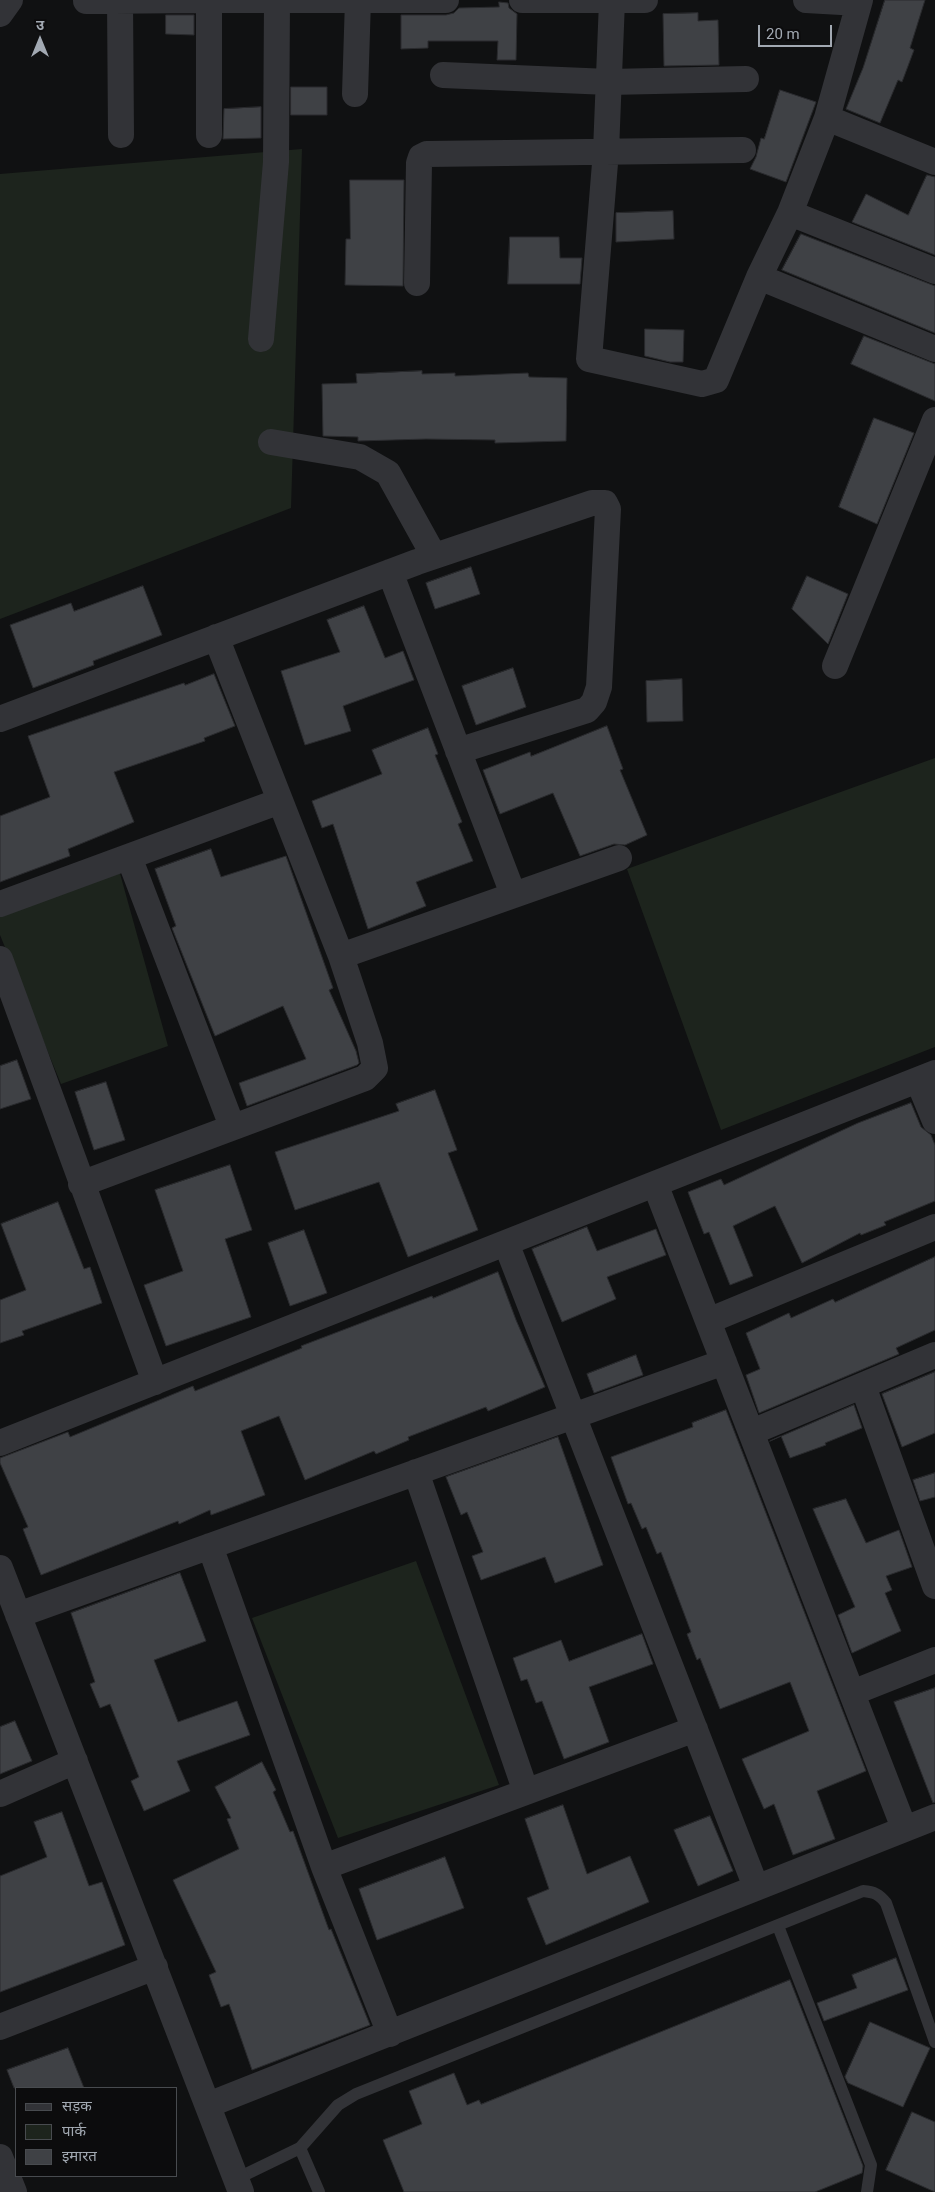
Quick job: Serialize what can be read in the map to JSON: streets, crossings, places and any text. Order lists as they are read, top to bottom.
{
  "legend": ["सड़क", "पार्क", "इमारत"],
  "scale_bar": "20 m",
  "north": "top"
}
